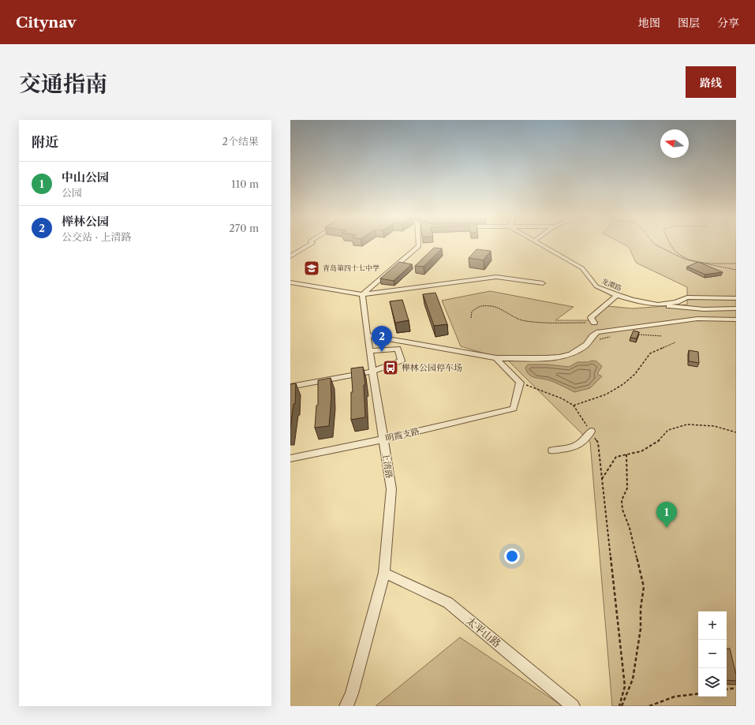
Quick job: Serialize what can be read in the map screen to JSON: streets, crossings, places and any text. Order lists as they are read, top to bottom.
{
  "streets": {
    "street": [
      "龙潭路",
      "明霞支路",
      "上清路",
      "太平山路"
    ]
  },
  "crossings": [
    ["明霞支路", "上清路"],
    ["上清路", "太平山路"]
  ],
  "places": {
    "school or university": ["青岛第四十七中学"],
    "bus stop": ["榉林公园停车场"]
  },
  "north": "left",
  "page": {
    "header": "Citynav",
    "nav": ["地图", "图层", "分享"],
    "title": "交通指南",
    "buttons": "路线",
    "heading": ["附近", "2个结果"],
    "list": [
      {
        "mark": "1",
        "name": "中山公园",
        "note": "公园",
        "value": "110 m"
      },
      {
        "mark": "2",
        "name": "榉林公园",
        "note": "公交站 · 上清路",
        "value": "270 m"
      }
    ],
    "pins": ["2", "1"],
    "map_buttons": ["+", "−"]
  }
}
